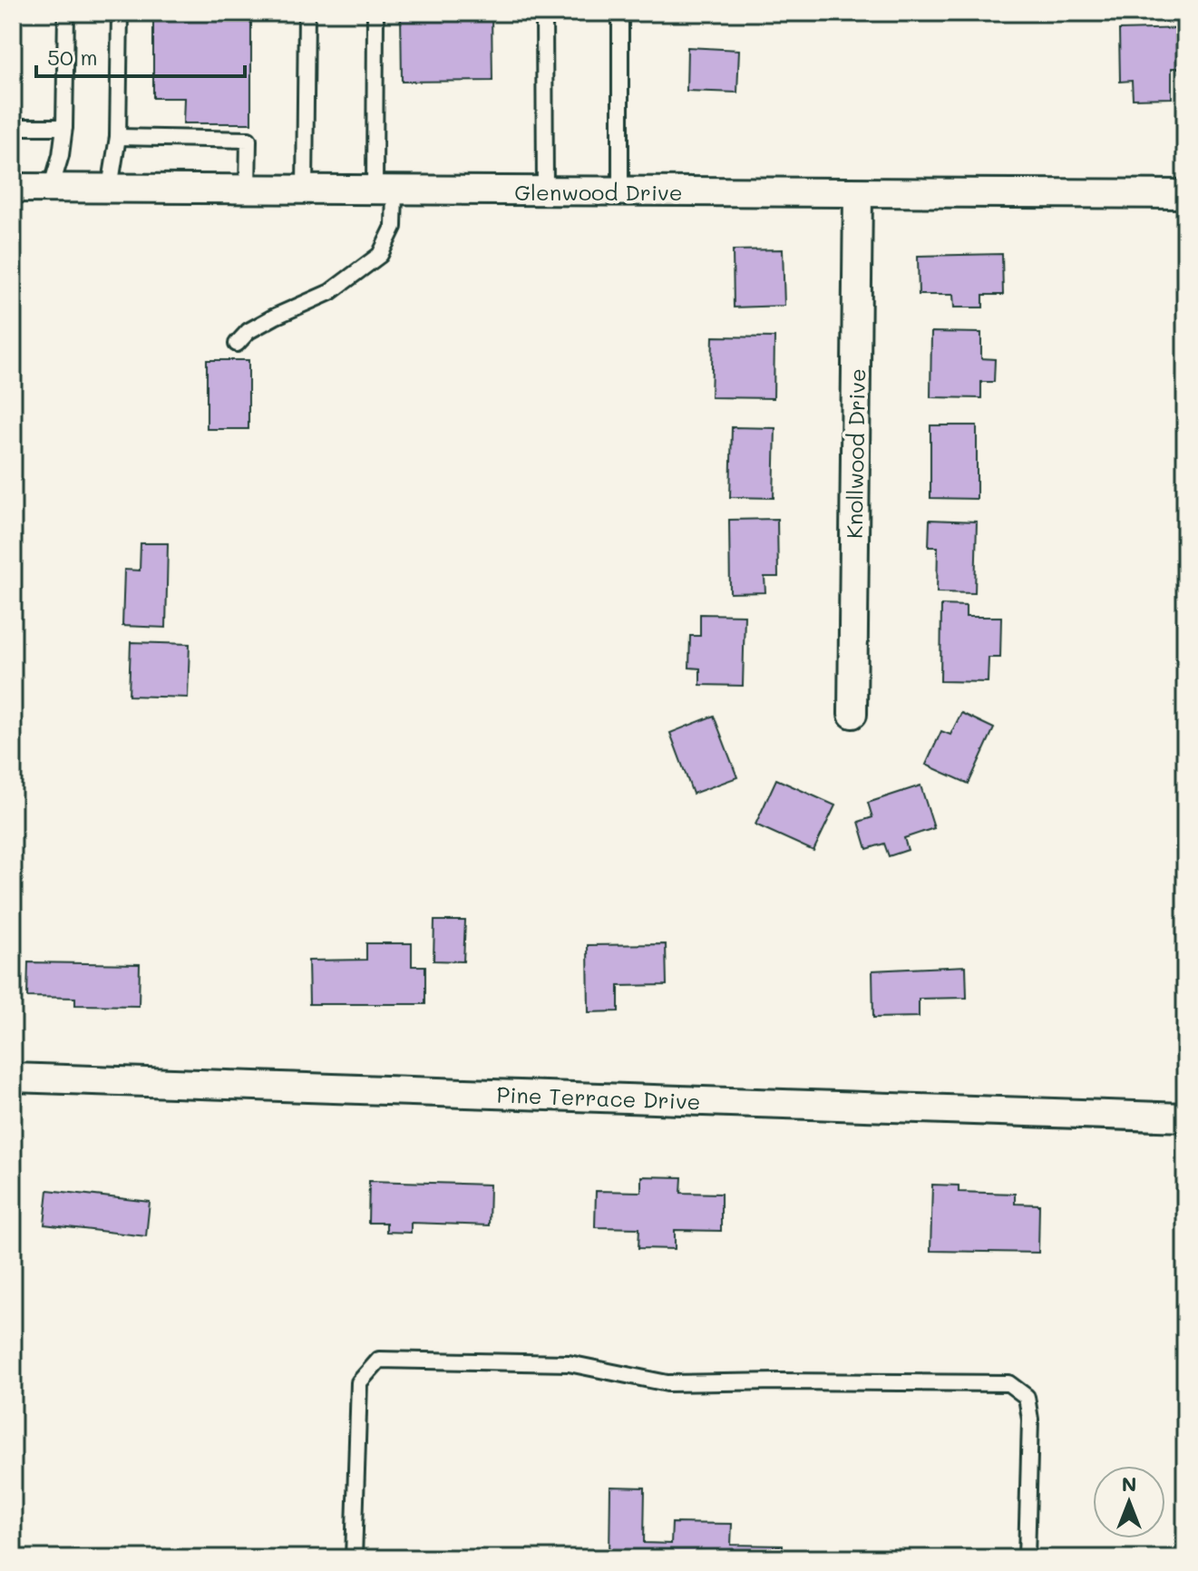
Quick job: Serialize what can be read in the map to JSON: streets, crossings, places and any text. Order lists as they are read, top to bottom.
{
  "streets": {
    "street": ["Glenwood Drive", "Knollwood Drive", "Pine Terrace Drive"]
  },
  "crossings": [
    ["Glenwood Drive", "Knollwood Drive"]
  ],
  "scale_bar": "50 m",
  "north": "top"
}
